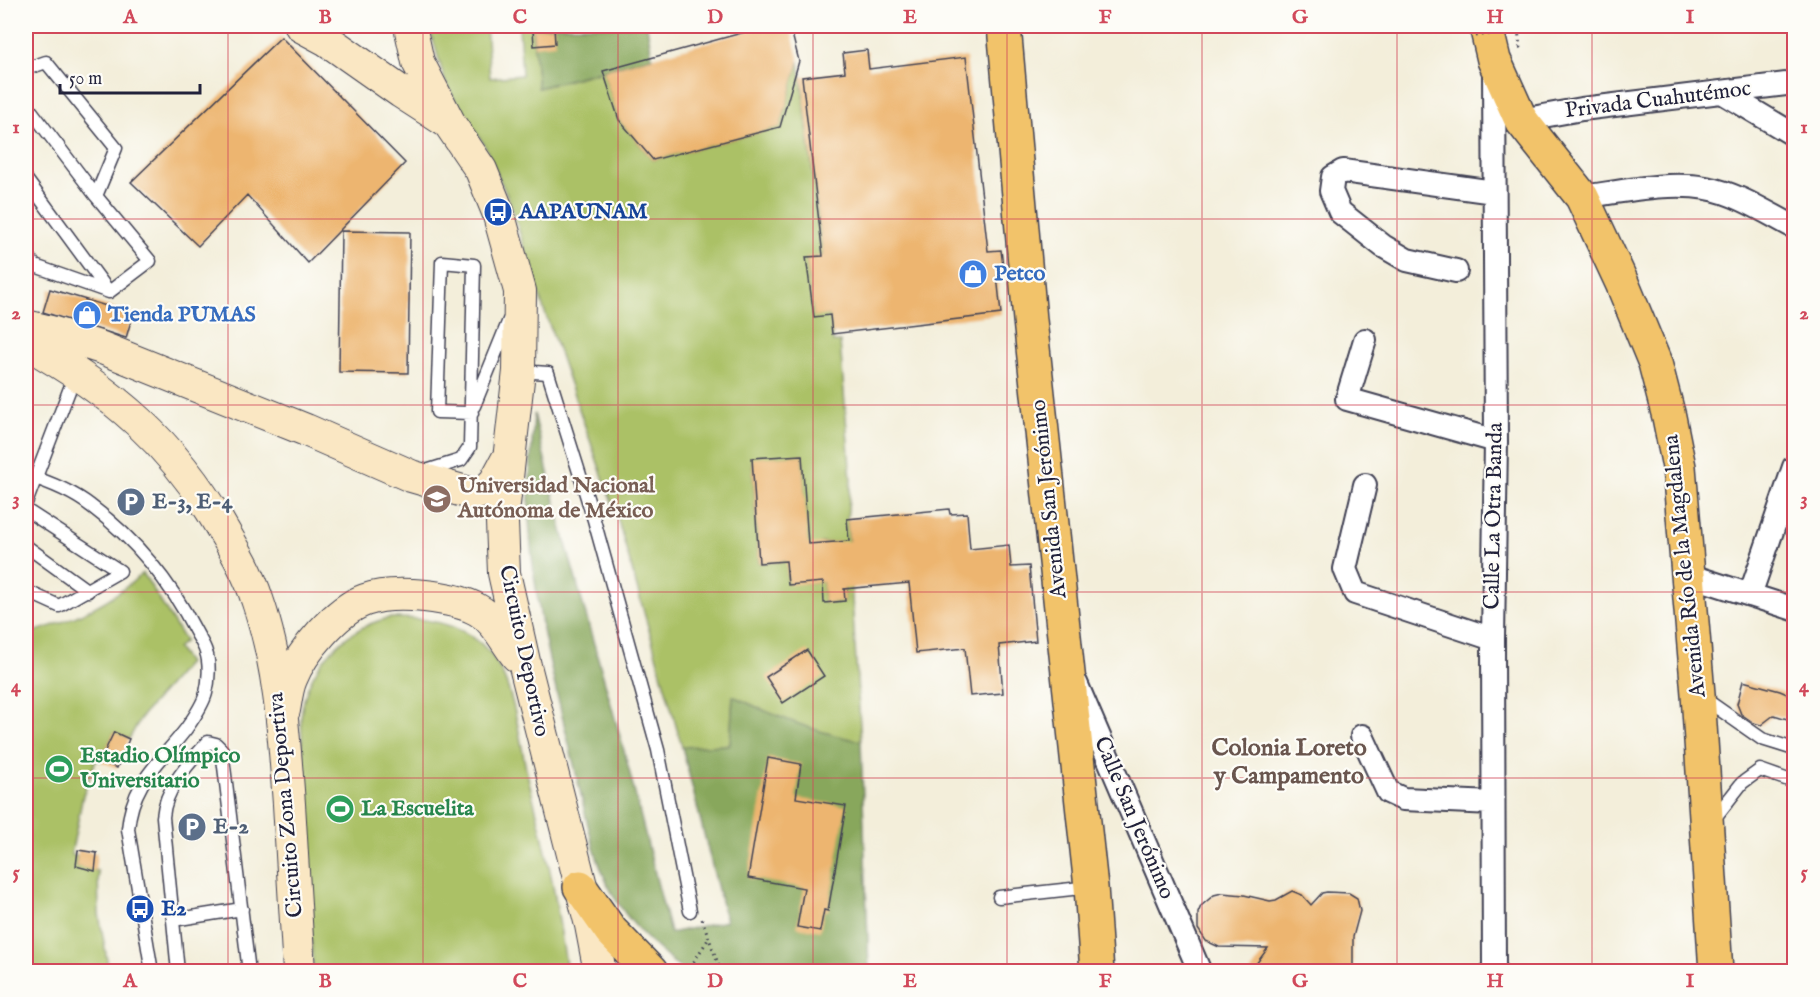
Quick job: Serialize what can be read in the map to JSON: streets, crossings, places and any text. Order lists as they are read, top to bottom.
{
  "streets": {
    "main road": ["Avenida San Jerónimo", "Avenida Río de la Magdalena"],
    "street": [
      "Privada Cuahutémoc",
      "Calle La Otra Banda",
      "Circuito Deportivo",
      "Circuito Zona Deportiva",
      "Calle San Jerónimo"
    ]
  },
  "crossings": [
    ["Privada Cuahutémoc", "Avenida Río de la Magdalena"],
    ["Avenida San Jerónimo", "Calle San Jerónimo"],
    ["Calle La Otra Banda", "Avenida Río de la Magdalena"]
  ],
  "districts": ["Colonia Loreto y Campamento"],
  "places": {
    "bus stop": ["AAPAUNAM", "E2"],
    "shop": ["Petco", "Tienda PUMAS"],
    "school or university": ["Universidad Nacional Autónoma de México"],
    "parking": ["E-3, E-4", "E-2"],
    "sports": ["Estadio Olímpico Universitario", "La Escuelita"]
  },
  "scale_bar": "50 m",
  "grid": {
    "columns": [
      "A",
      "B",
      "C",
      "D",
      "E",
      "F",
      "G",
      "H",
      "I"
    ],
    "rows": [
      "1",
      "2",
      "3",
      "4",
      "5"
    ]
  }
}
